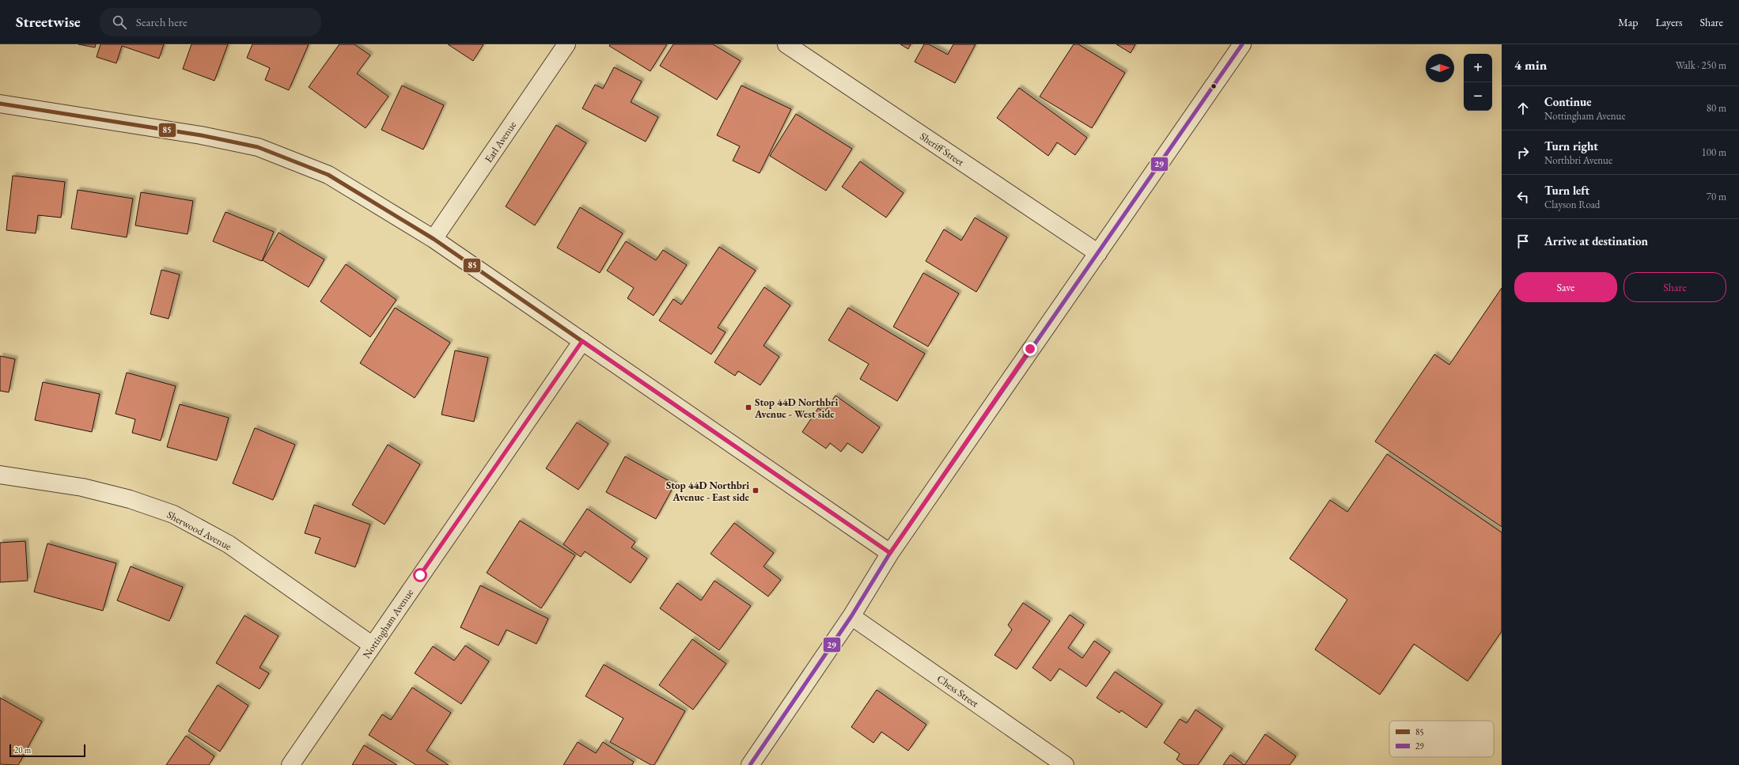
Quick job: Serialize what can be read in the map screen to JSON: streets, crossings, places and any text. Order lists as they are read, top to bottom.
{
  "streets": {
    "street": [
      "Earl Avenue",
      "Sheriff Street",
      "Sherwood Avenue",
      "Nottingham Avenue",
      "Chess Street"
    ]
  },
  "crossings": [
    ["Sherwood Avenue", "Nottingham Avenue"]
  ],
  "places": {
    "transit": ["Stop 44D Northbri Avenue - West side", "Stop 44D Northbri Avenue - East side"]
  },
  "lines": ["transit line 29", "transit line 85"],
  "legend": ["85", "29"],
  "scale_bar": "20 m",
  "north": "right",
  "page": {
    "header": "Streetwise",
    "search": "Search here",
    "nav": ["Map", "Layers", "Share"],
    "heading": ["4 min", "Walk · 250 m"],
    "map_buttons": ["+", "−"],
    "list": [
      ["Continue", "Nottingham Avenue", "80 m"],
      ["Turn right", "Northbri Avenue", "100 m"],
      ["Turn left", "Clayson Road", "70 m"],
      "Arrive at destination"
    ],
    "buttons": ["Save", "Share"],
    "scale": "20 m"
  }
}
